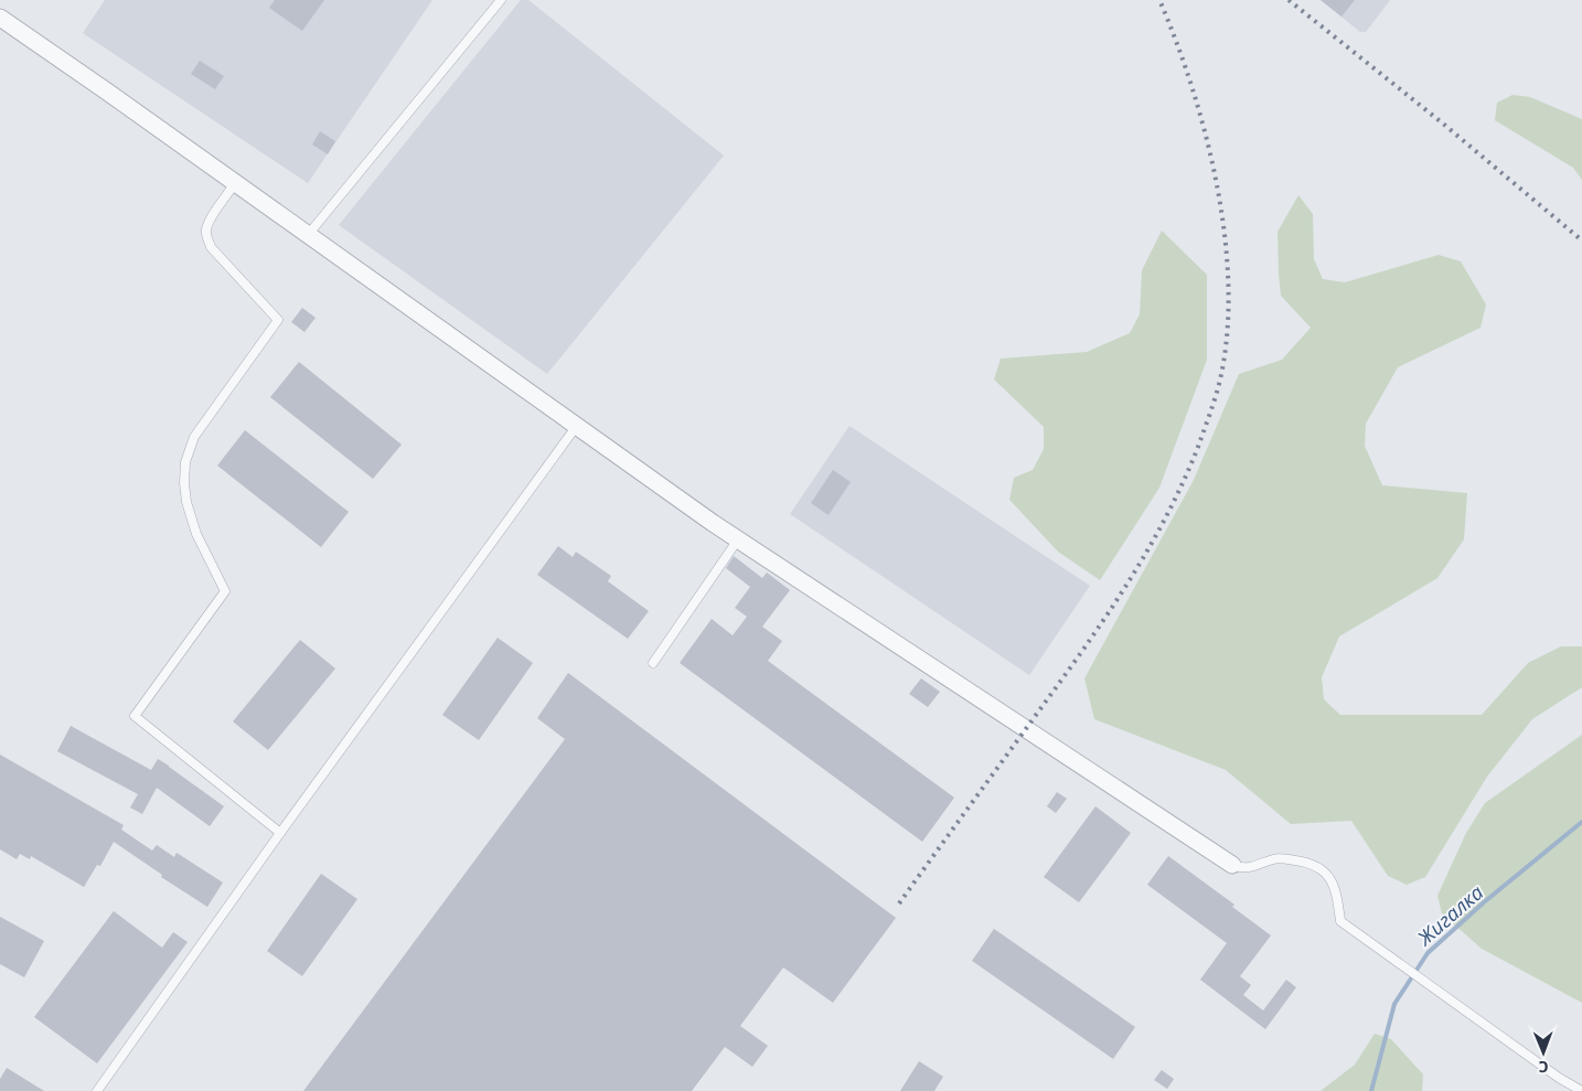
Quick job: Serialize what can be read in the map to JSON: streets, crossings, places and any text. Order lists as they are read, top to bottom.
{
  "water": ["Жигалка"],
  "north": "bottom"
}
